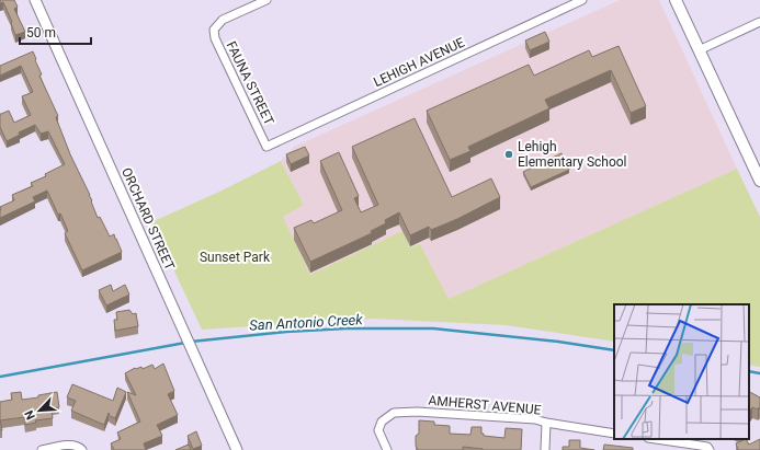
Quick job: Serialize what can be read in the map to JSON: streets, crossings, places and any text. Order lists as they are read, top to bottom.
{
  "streets": {
    "street": [
      "LEHIGH AVENUE",
      "FAUNA STREET",
      "ORCHARD STREET",
      "AMHERST AVENUE"
    ]
  },
  "crossings": [
    ["LEHIGH AVENUE", "FAUNA STREET"]
  ],
  "water": ["San Antonio Creek"],
  "parks": ["Sunset Park"],
  "places": ["Lehigh Elementary School"],
  "scale_bar": "50 m",
  "north": "bottom left"
}
